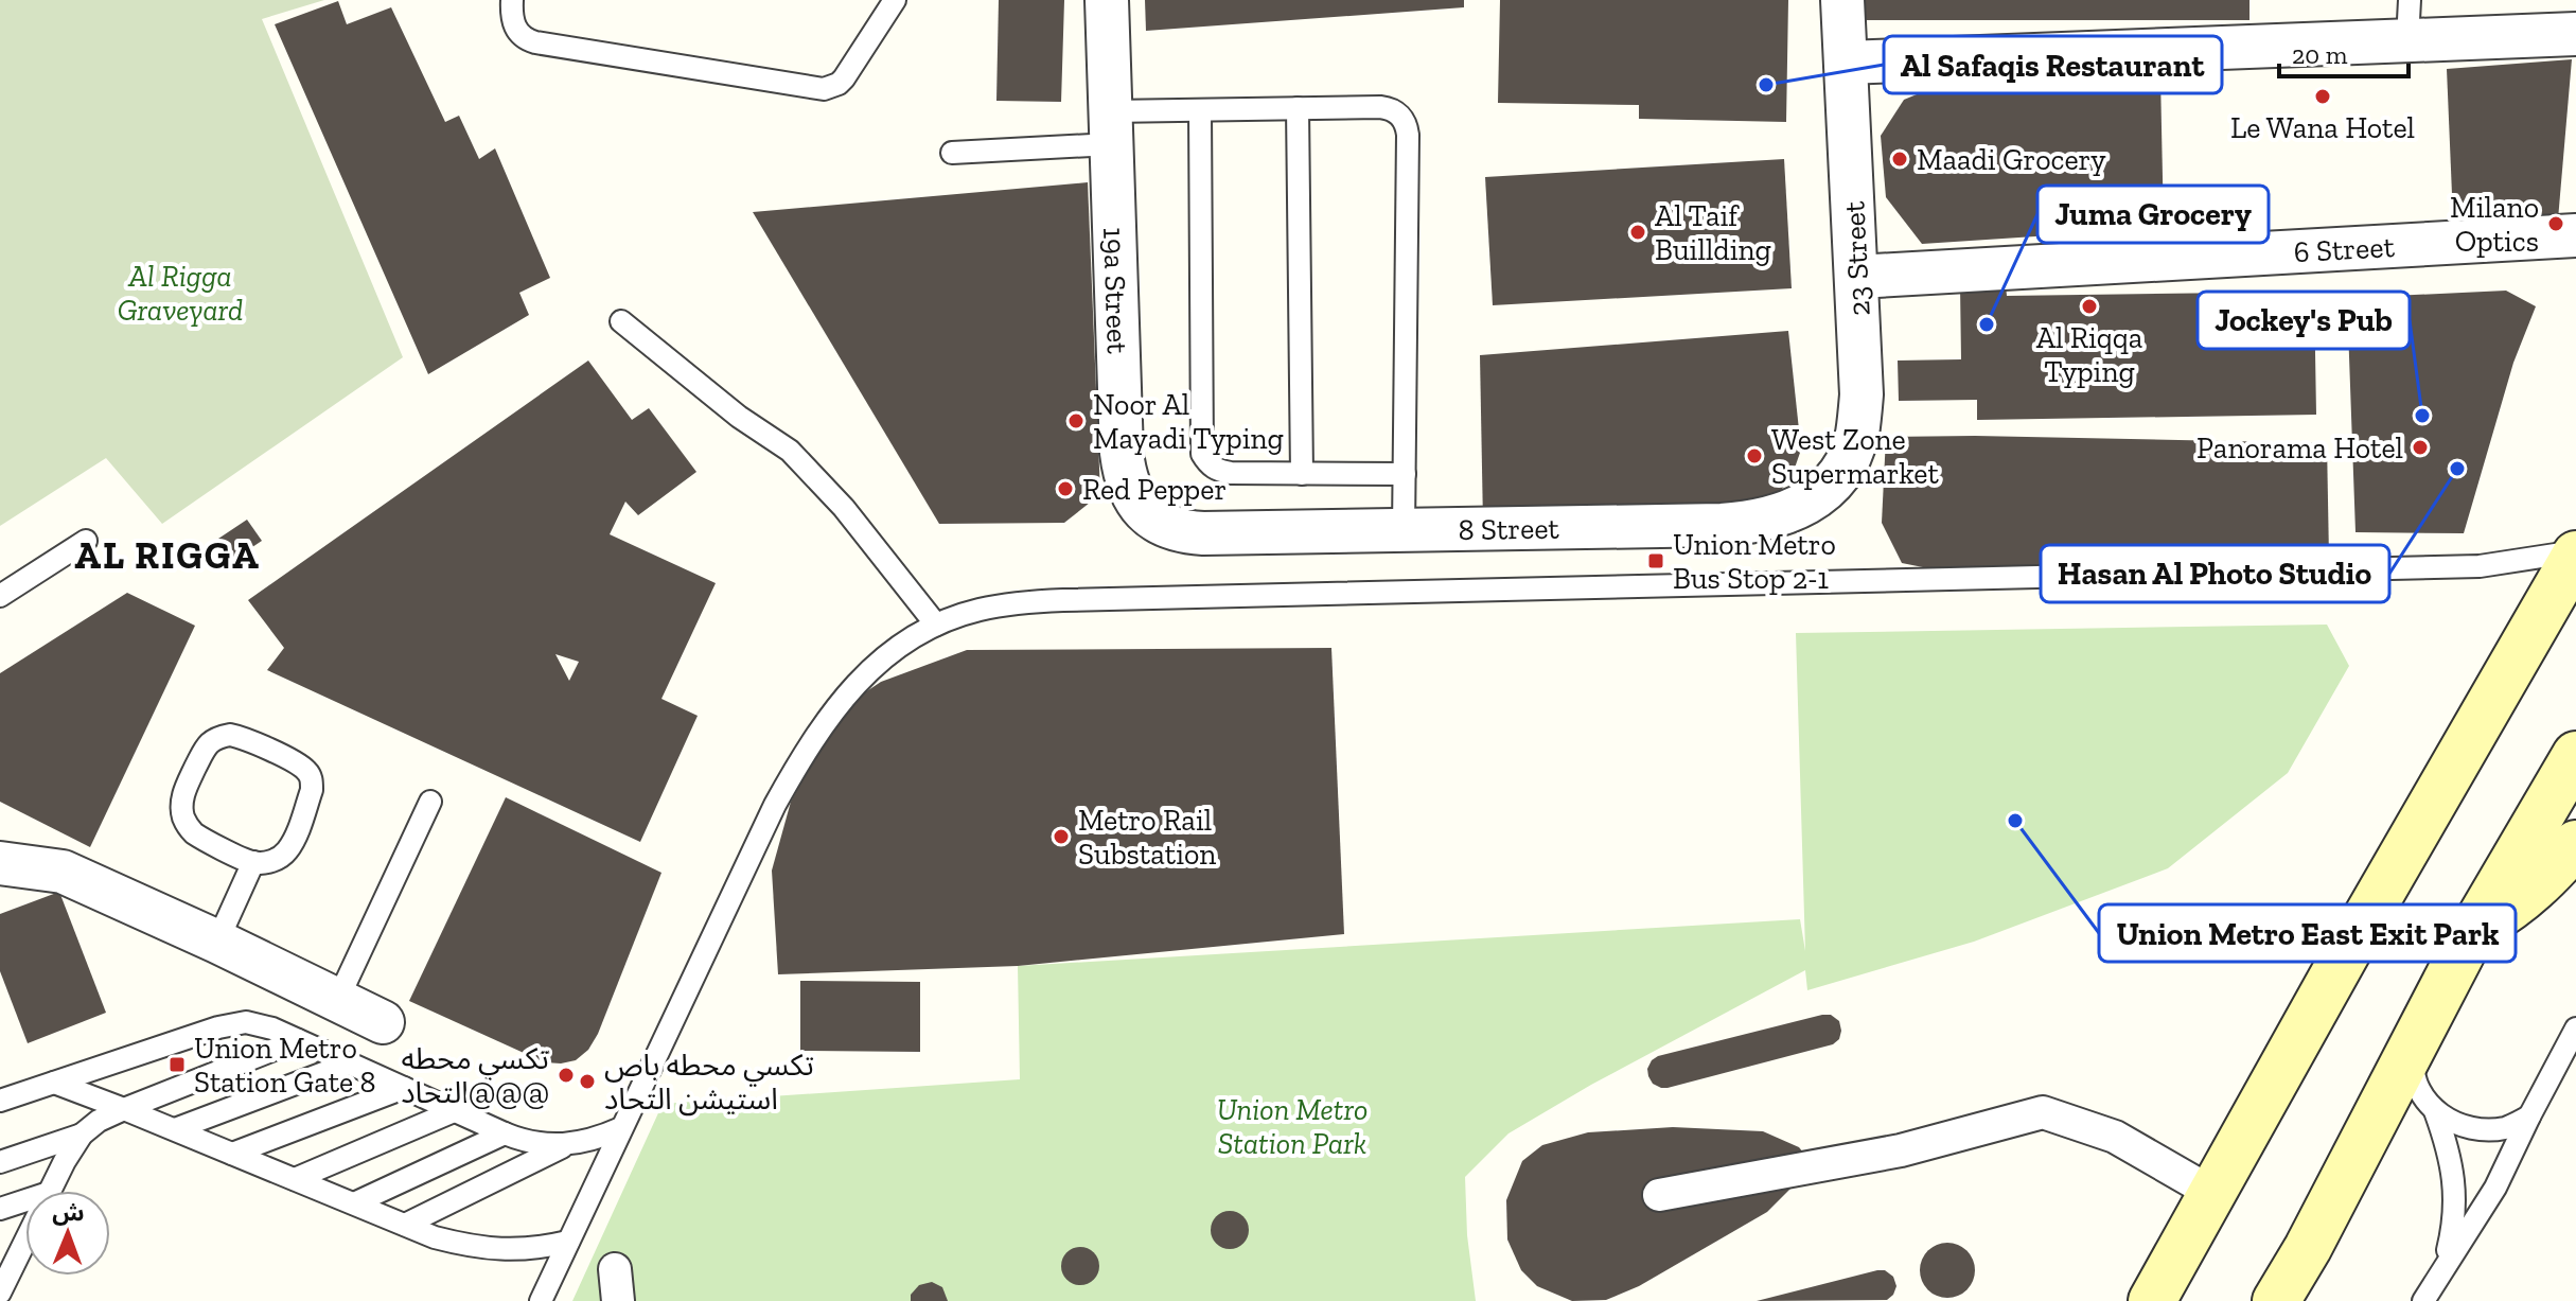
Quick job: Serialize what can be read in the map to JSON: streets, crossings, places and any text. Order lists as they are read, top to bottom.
{
  "streets": {
    "street": [
      "6 Street",
      "23 Street",
      "19a Street",
      "8 Street"
    ]
  },
  "crossings": [
    ["6 Street", "23 Street"],
    ["23 Street", "8 Street"],
    ["19a Street", "8 Street"]
  ],
  "districts": ["AL RIGGA"],
  "parks": ["Al Rigga Graveyard", "Union Metro Station Park"],
  "places": {
    "other": [
      "Al Safaqis Restaurant",
      "Le Wana Hotel",
      "Maadi Grocery",
      "Milano Optics",
      "Al Taif Buillding",
      "Al Riqqa Typing",
      "Juma Grocery",
      "Jockey's Pub",
      "Noor Al Mayadi Typing",
      "Panorama Hotel",
      "West Zone Supermarket",
      "Hasan Al Photo Studio",
      "Red Pepper",
      "Union Metro East Exit Park",
      "Metro Rail Substation",
      "تكسي محطه التحاد@@@",
      "تكسي محطه باص استيشن التحاد"
    ],
    "transit": ["Union Metro Bus Stop 2-1", "Union Metro Station Gate 8"]
  },
  "scale_bar": "20 m",
  "north": "top"
}
